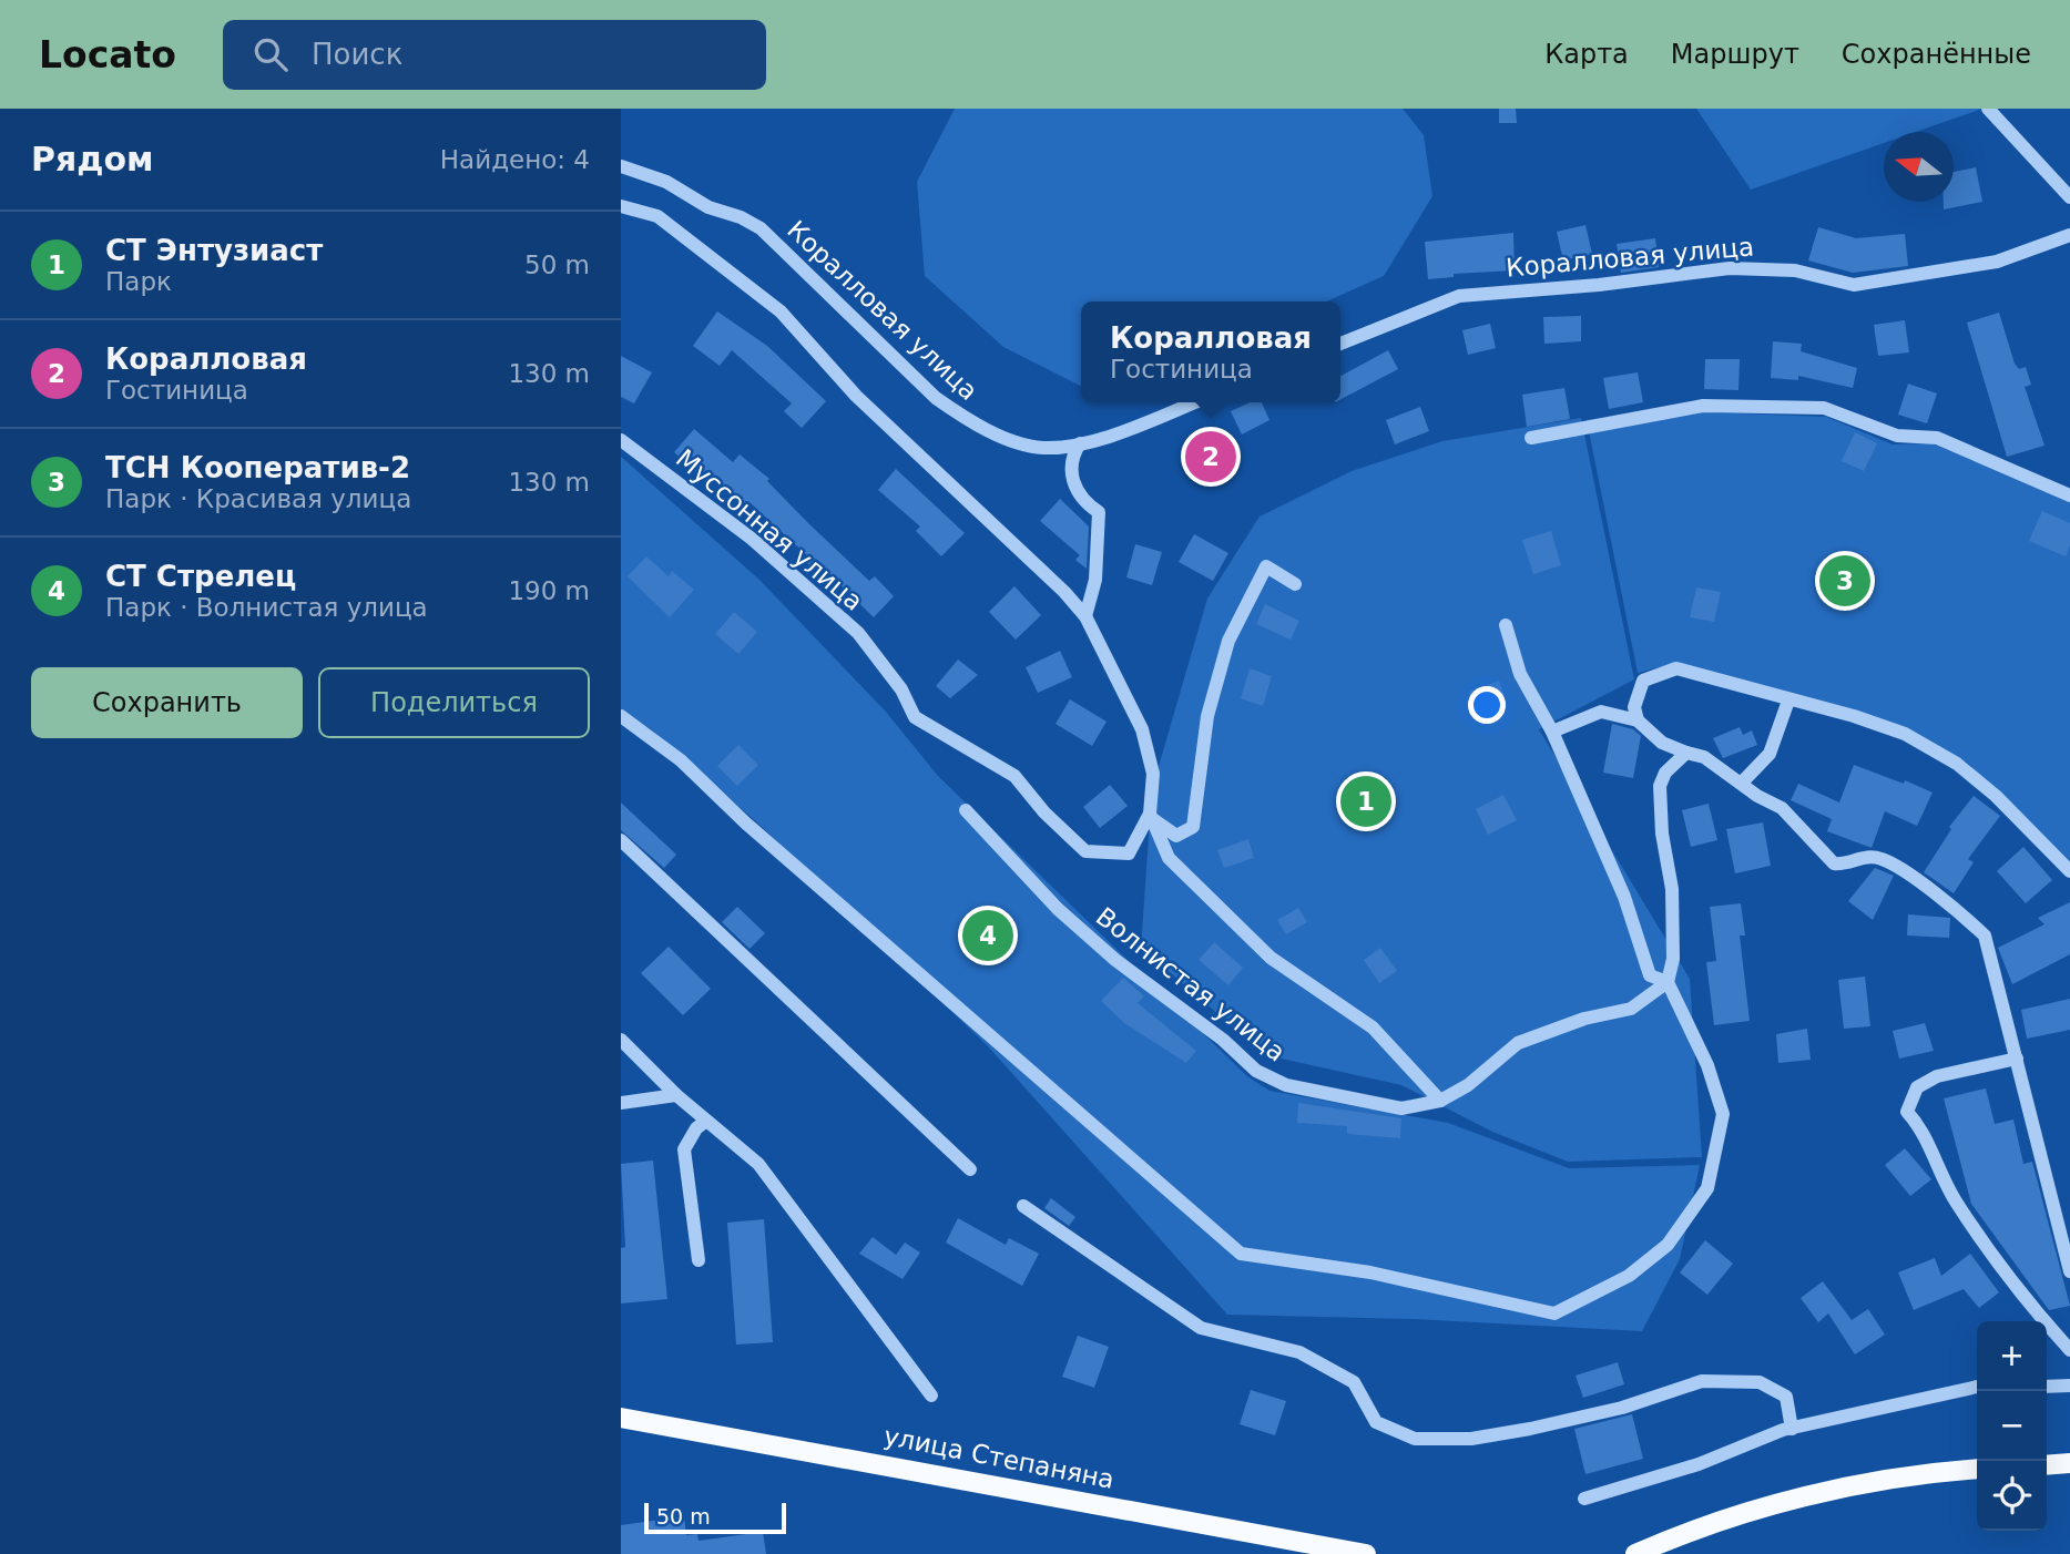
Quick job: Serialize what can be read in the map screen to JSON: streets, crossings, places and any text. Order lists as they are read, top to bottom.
{
  "streets": {
    "main road": ["улица Степаняна"],
    "street": ["Коралловая улица", "Муссонная улица", "Волнистая улица"]
  },
  "scale_bar": "50 m",
  "north": "left",
  "page": {
    "header": "Locato",
    "search": "Поиск",
    "nav": ["Карта", "Маршрут", "Сохранённые"],
    "heading": ["Рядом", "Найдено: 4"],
    "list": [
      {
        "mark": "1",
        "name": "СТ Энтузиаст",
        "note": "Парк",
        "value": "50 m"
      },
      {
        "mark": "2",
        "name": "Коралловая",
        "note": "Гостиница",
        "value": "130 m"
      },
      {
        "mark": "3",
        "name": "ТСН Кооператив-2",
        "note": "Парк · Красивая улица",
        "value": "130 m"
      },
      {
        "mark": "4",
        "name": "СТ Стрелец",
        "note": "Парк · Волнистая улица",
        "value": "190 m"
      }
    ],
    "popup": ["Коралловая", "Гостиница"],
    "pins": [
      "2",
      "3",
      "1",
      "4"
    ],
    "buttons": ["Сохранить", "Поделиться"],
    "map_buttons": ["+", "−"],
    "scale": "50 m"
  }
}
